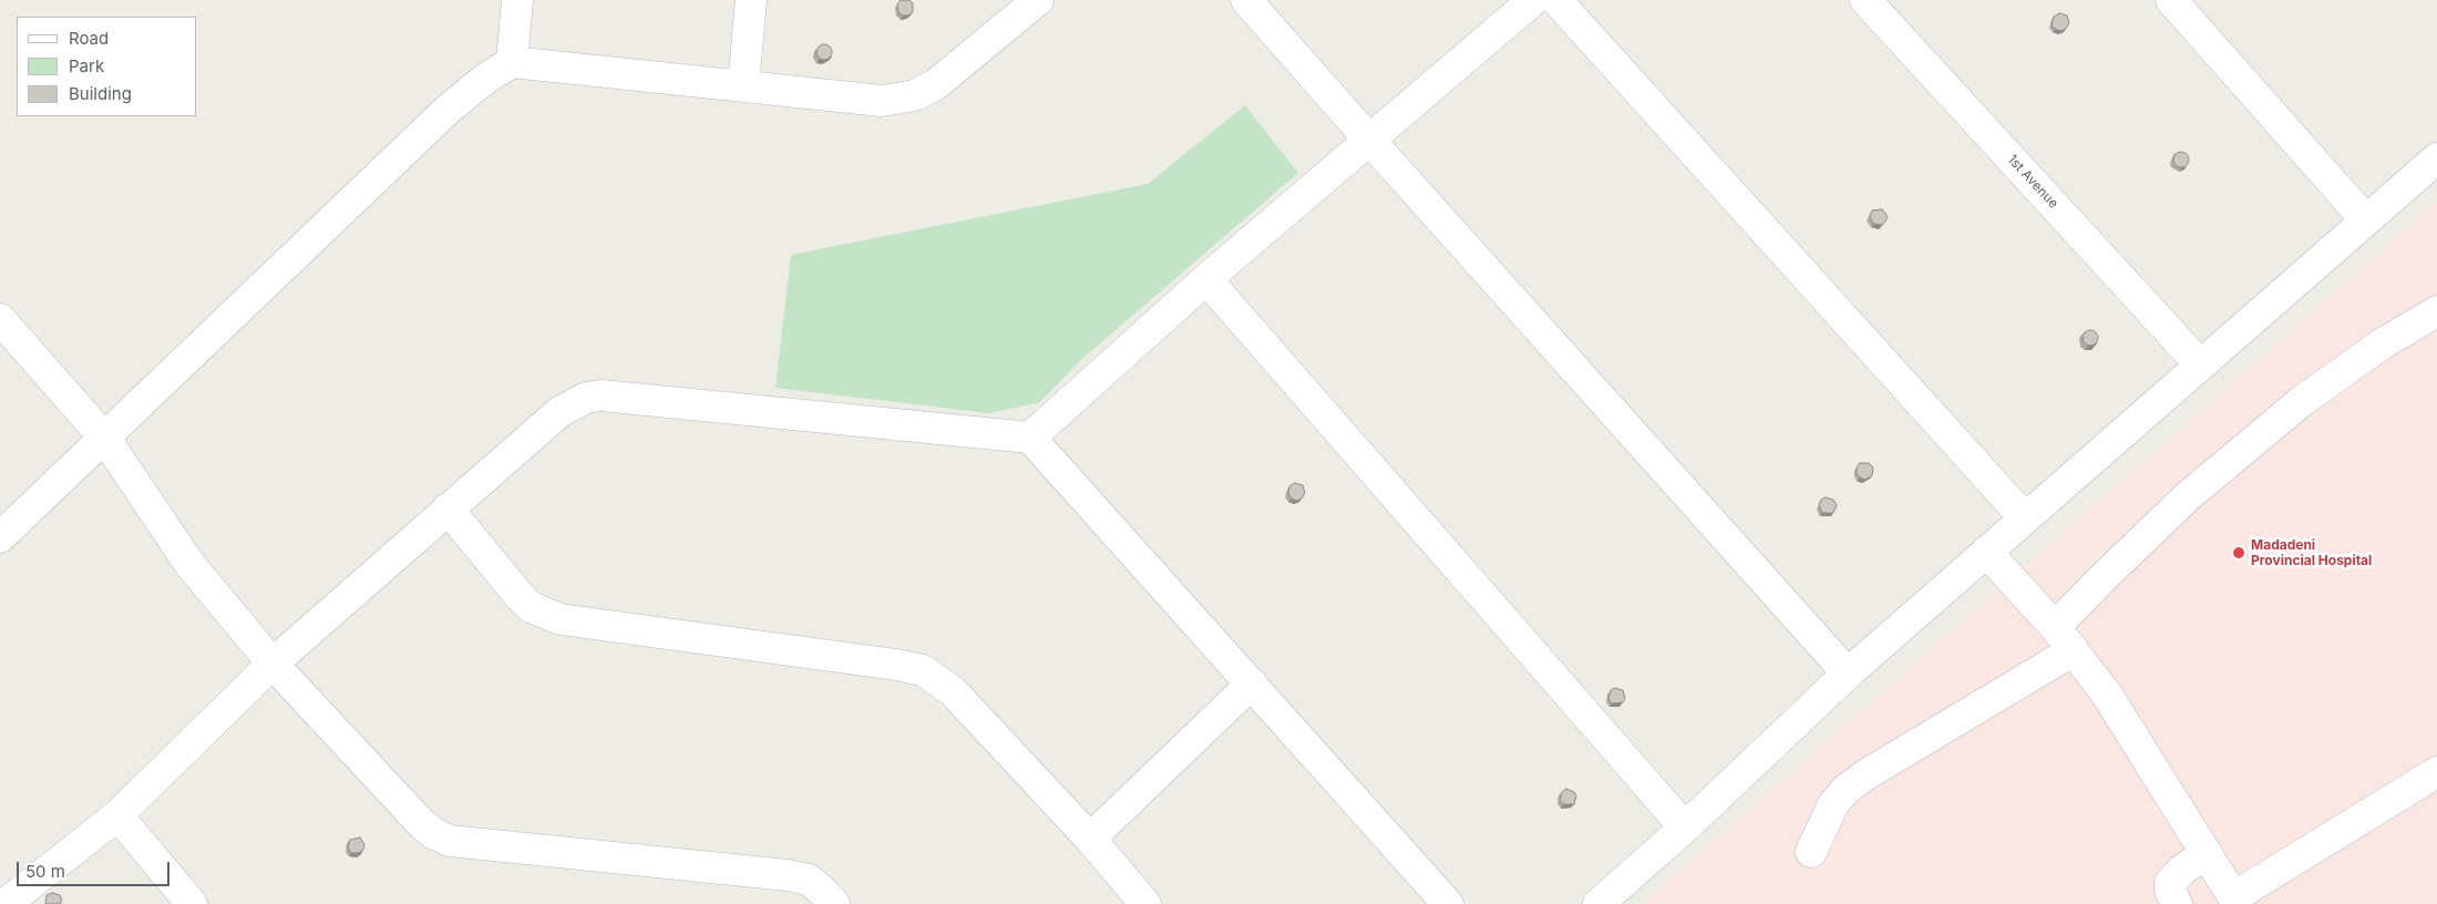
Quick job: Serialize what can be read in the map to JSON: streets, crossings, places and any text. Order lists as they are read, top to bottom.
{
  "streets": {
    "street": ["1st Avenue"]
  },
  "places": ["Madadeni Provincial Hospital"],
  "legend": ["Road", "Park", "Building"],
  "scale_bar": "50 m"
}
